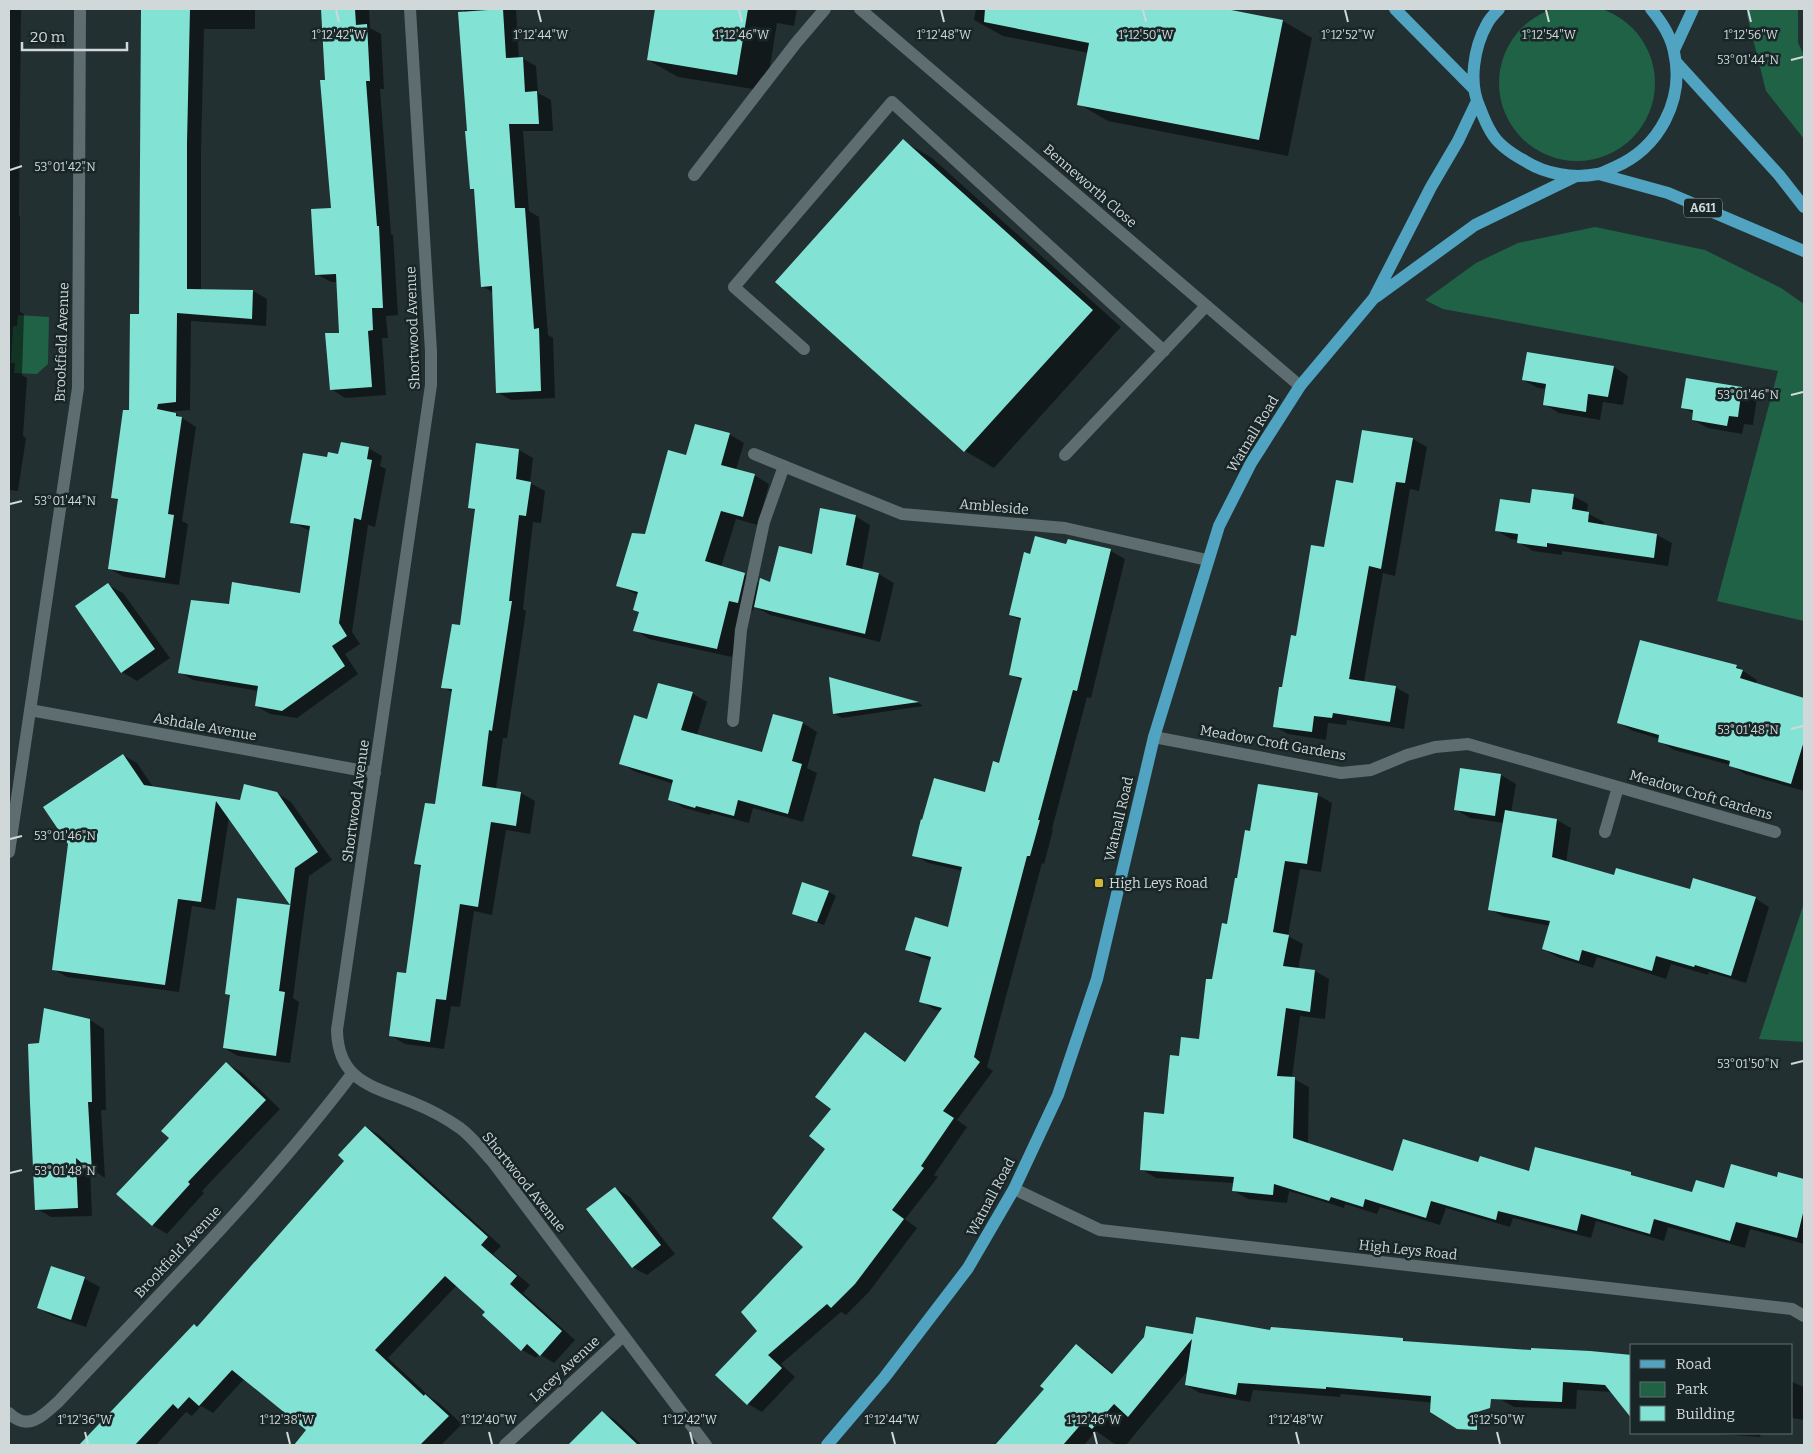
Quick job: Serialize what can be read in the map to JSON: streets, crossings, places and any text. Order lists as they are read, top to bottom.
{
  "streets": {
    "main road": ["A611", "Watnall Road"],
    "street": [
      "Benneworth Close",
      "Shortwood Avenue",
      "Brookfield Avenue",
      "Ambleside",
      "Ashdale Avenue",
      "Meadow Croft Gardens",
      "High Leys Road",
      "Lacey Avenue"
    ]
  },
  "crossings": [
    ["Benneworth Close", "Watnall Road"],
    ["Shortwood Avenue", "Brookfield Avenue"],
    ["Shortwood Avenue", "Ashdale Avenue"],
    ["Shortwood Avenue", "Lacey Avenue"],
    ["Brookfield Avenue", "Ashdale Avenue"],
    ["Watnall Road", "Ambleside"],
    ["Watnall Road", "Meadow Croft Gardens"],
    ["Watnall Road", "High Leys Road"]
  ],
  "places": {
    "transit": ["High Leys Road"]
  },
  "legend": ["Road", "Park", "Building"],
  "scale_bar": "20 m",
  "coordinates": [
    "1°12'42\"W",
    "1°12'44\"W",
    "1°12'46\"W",
    "1°12'48\"W",
    "1°12'50\"W",
    "1°12'52\"W",
    "1°12'54\"W",
    "1°12'56\"W",
    "53°01'44\"N",
    "53°01'42\"N",
    "53°01'46\"N",
    "53°01'48\"N",
    "53°01'50\"N",
    "1°12'36\"W",
    "1°12'38\"W",
    "1°12'40\"W"
  ]
}
